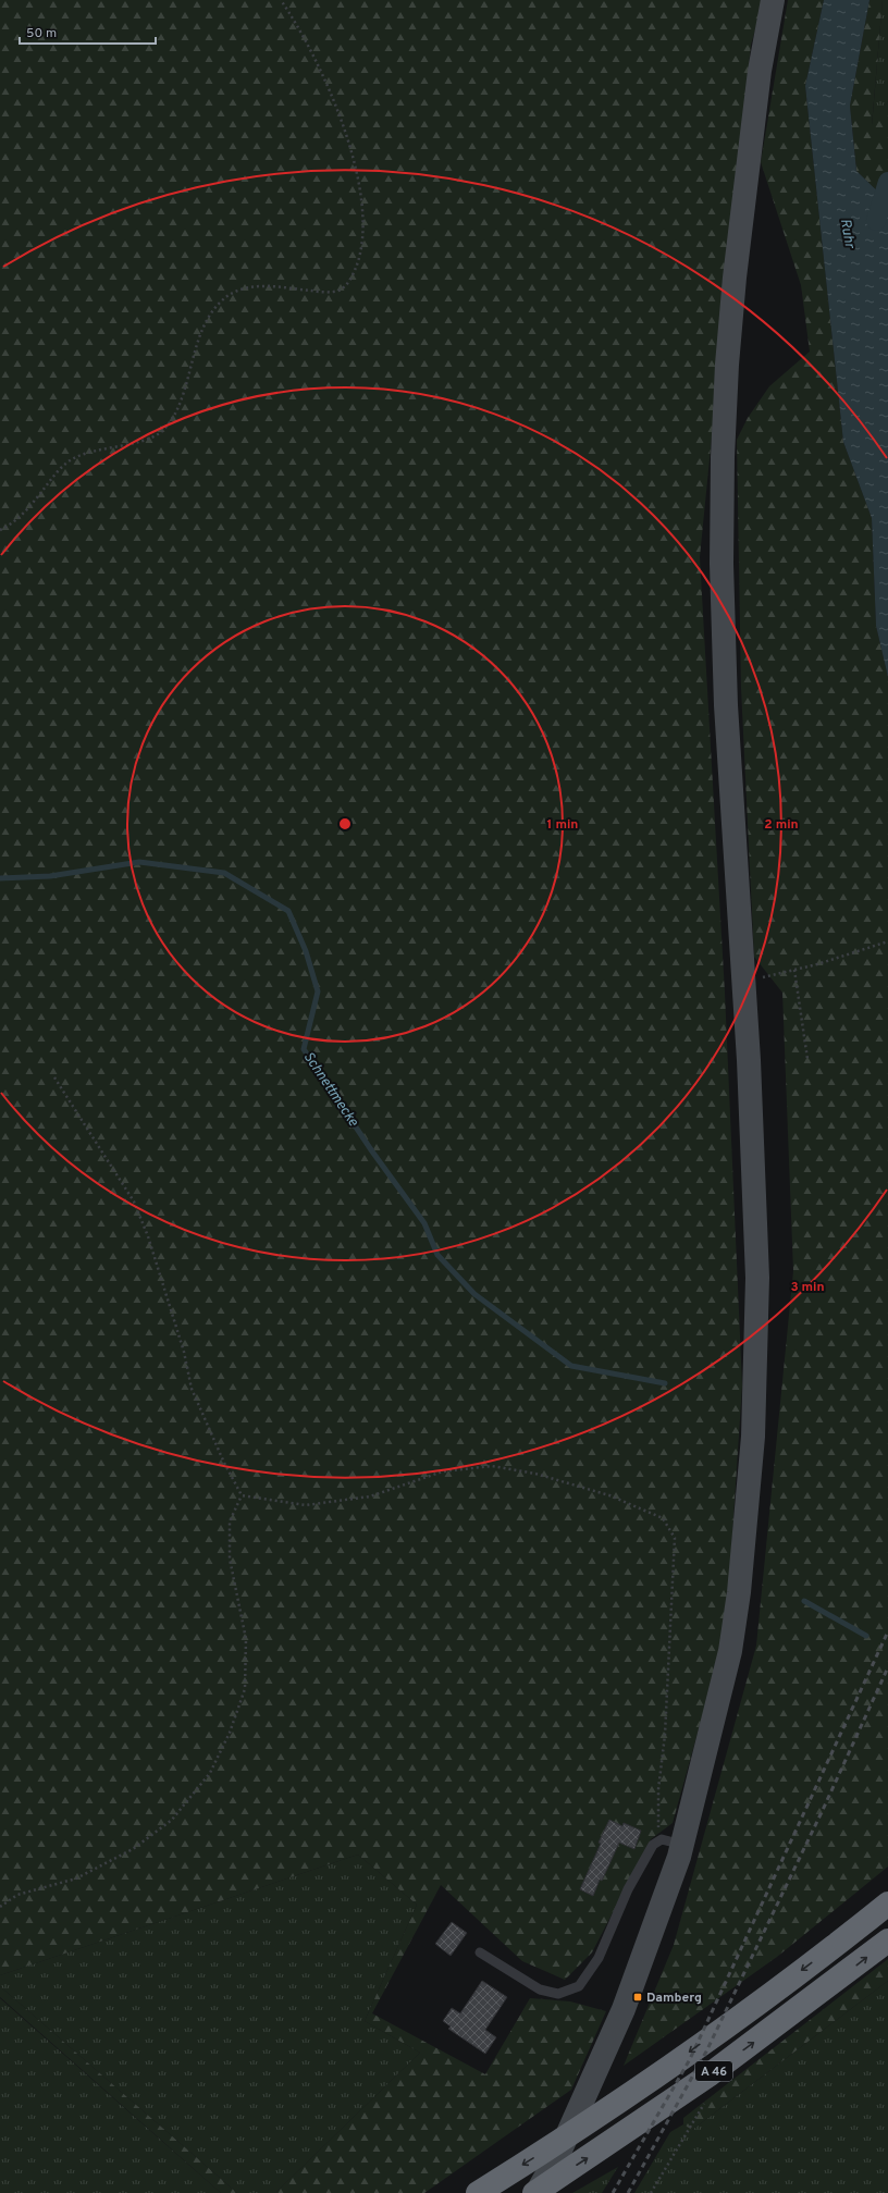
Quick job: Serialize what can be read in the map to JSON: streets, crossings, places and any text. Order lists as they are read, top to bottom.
{
  "streets": {
    "highway": ["A 46"]
  },
  "water": ["Ruhr", "Schnettmecke"],
  "places": {
    "transit": ["Damberg"]
  },
  "scale_bar": "50 m",
  "rings": ["1 min", "2 min", "3 min"]
}
